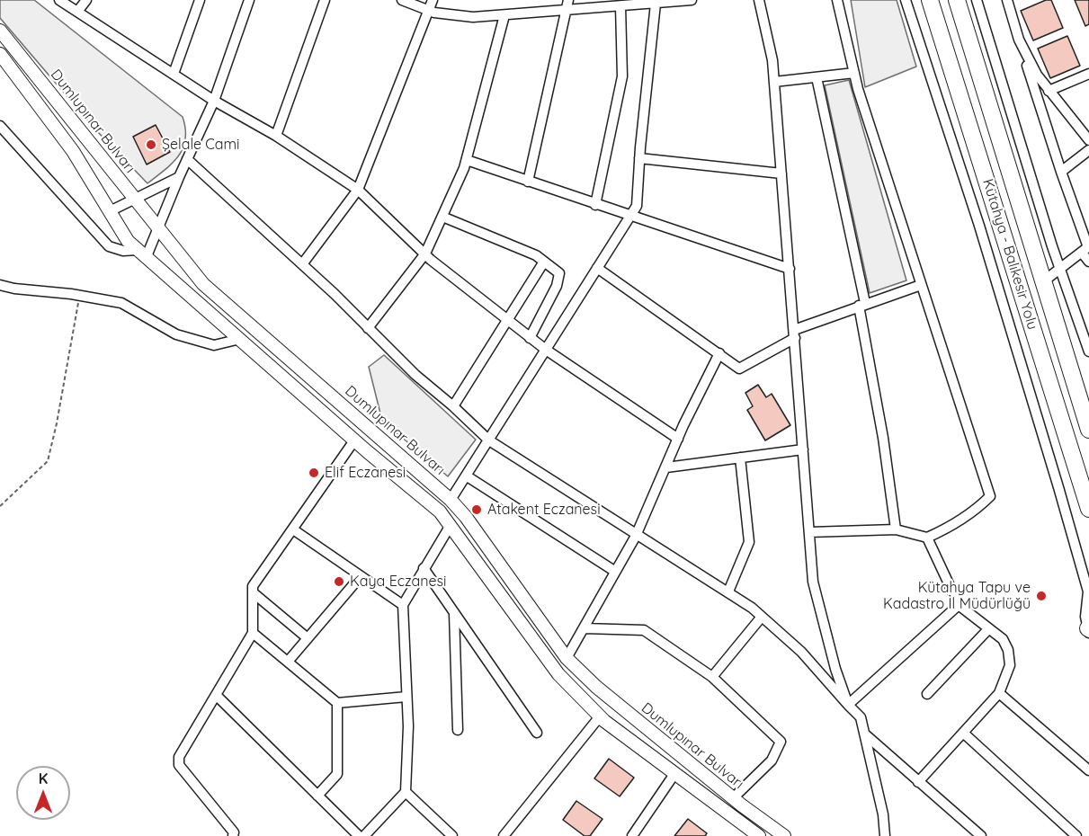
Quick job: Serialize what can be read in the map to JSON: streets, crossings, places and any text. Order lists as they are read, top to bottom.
{
  "streets": {
    "highway": ["Kütahya - Balıkesir Yolu"],
    "main road": ["Dumlupınar Bulvarı"]
  },
  "places": [
    "Şelale Cami",
    "Elif Eczanesi",
    "Atakent Eczanesi",
    "Kaya Eczanesi",
    "Kütahya Tapu ve Kadastro İl Müdürlüğü"
  ],
  "north": "top"
}
